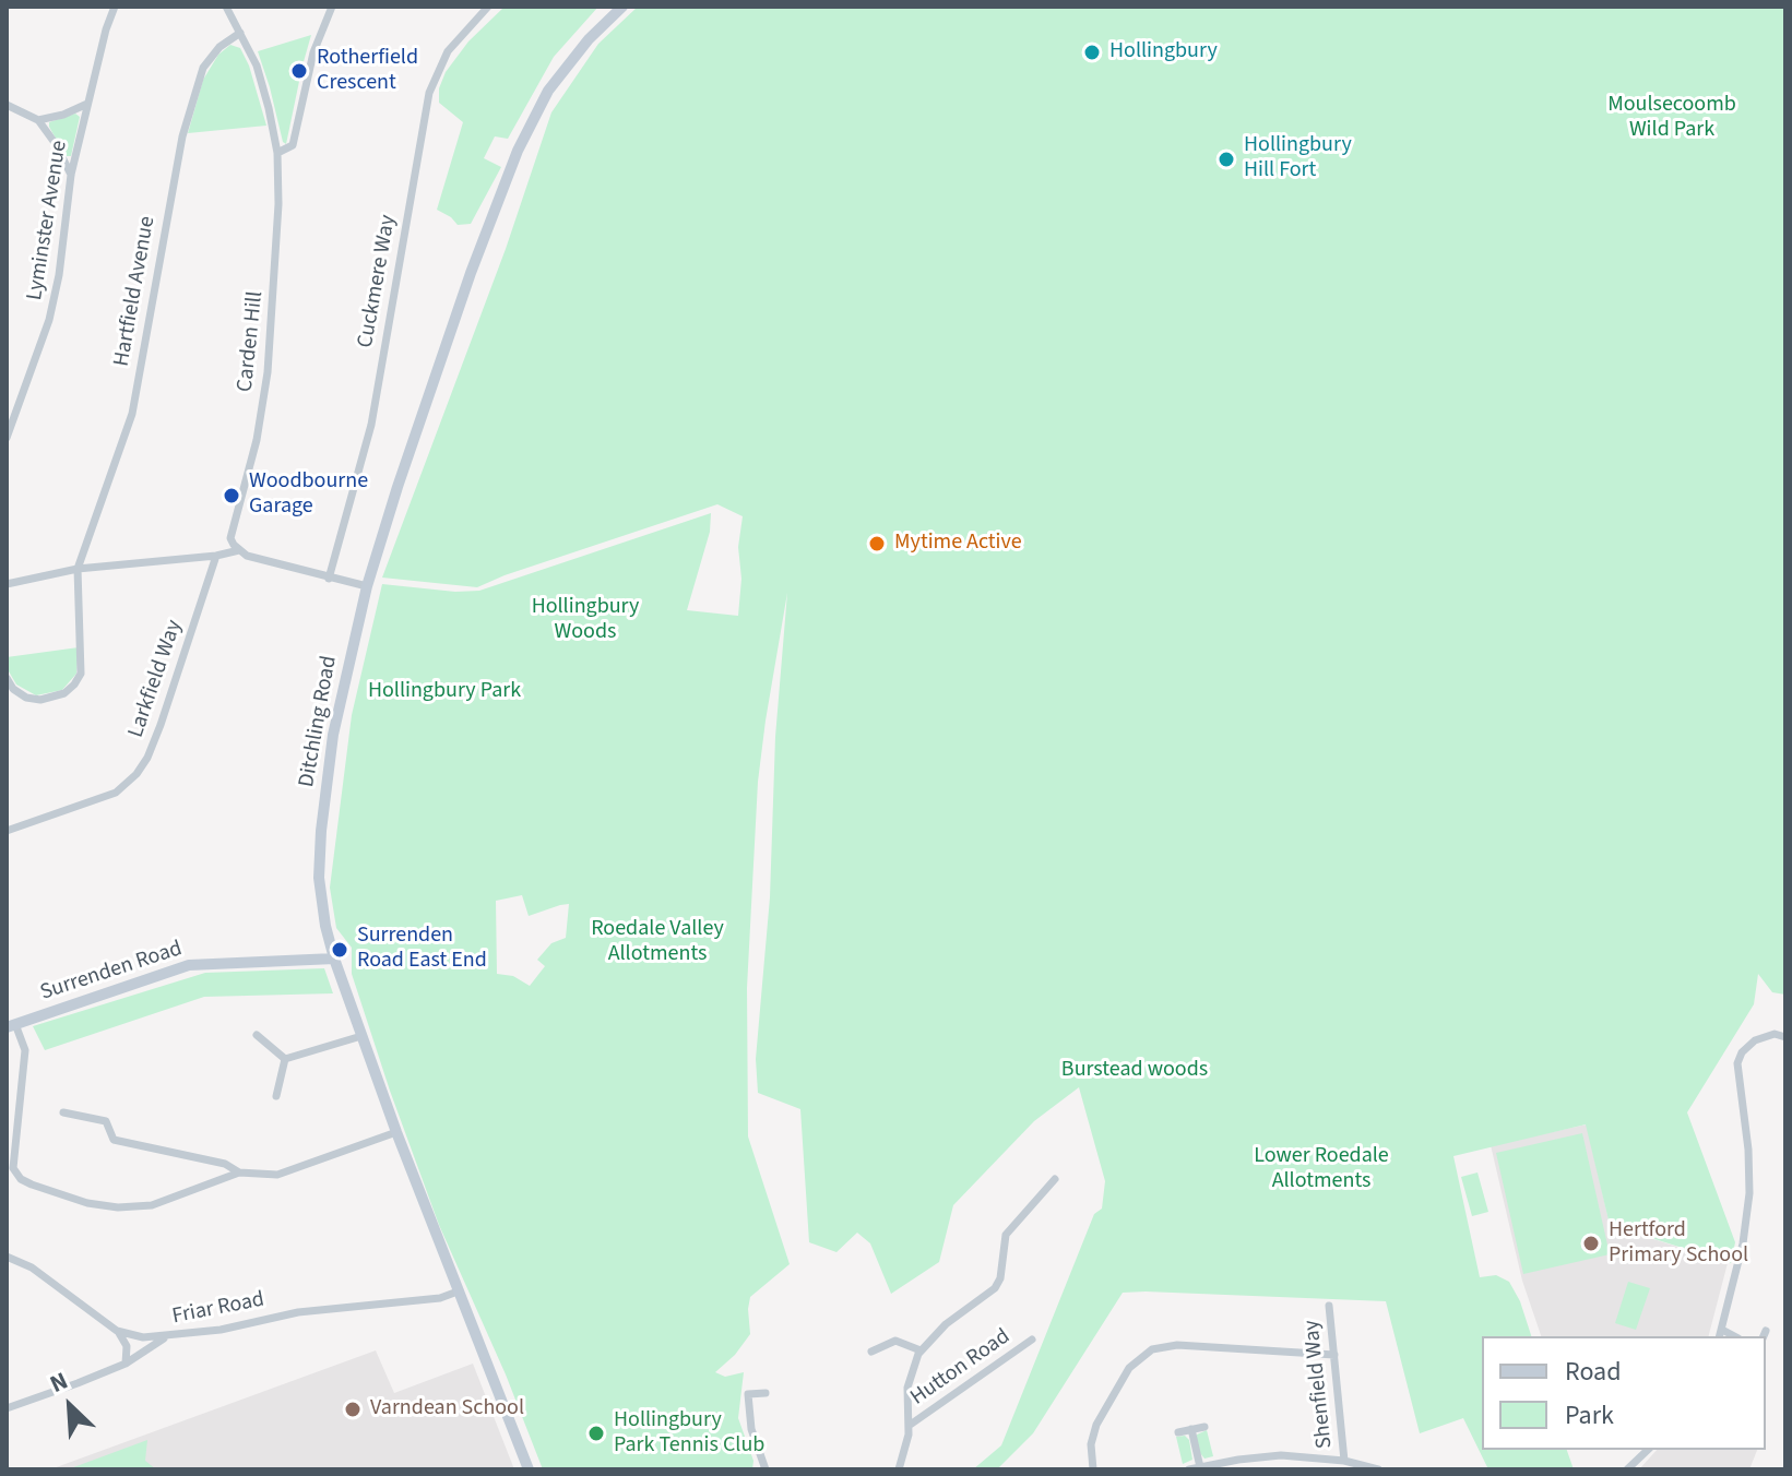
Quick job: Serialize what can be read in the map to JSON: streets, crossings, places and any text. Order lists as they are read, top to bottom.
{
  "streets": {
    "street": [
      "Lyminster Avenue",
      "Cuckmere Way",
      "Hartfield Avenue",
      "Carden Hill",
      "Larkfield Way",
      "Ditchling Road",
      "Surrenden Road",
      "Friar Road",
      "Hutton Road",
      "Shenfield Way"
    ]
  },
  "crossings": [
    ["Hartfield Avenue", "Carden Hill"],
    ["Ditchling Road", "Surrenden Road"],
    ["Ditchling Road", "Friar Road"]
  ],
  "parks": [
    "Moulsecoomb Wild Park",
    "Hollingbury Woods",
    "Hollingbury Park",
    "Roedale Valley Allotments",
    "Burstead woods",
    "Lower Roedale Allotments"
  ],
  "places": [
    "Hollingbury",
    "Rotherfield Crescent",
    "Hollingbury Hill Fort",
    "Woodbourne Garage",
    "Mytime Active",
    "Surrenden Road East End",
    "Hertford Primary School",
    "Varndean School",
    "Hollingbury Park Tennis Club"
  ],
  "legend": ["Road", "Park"],
  "north": "top left"
}
